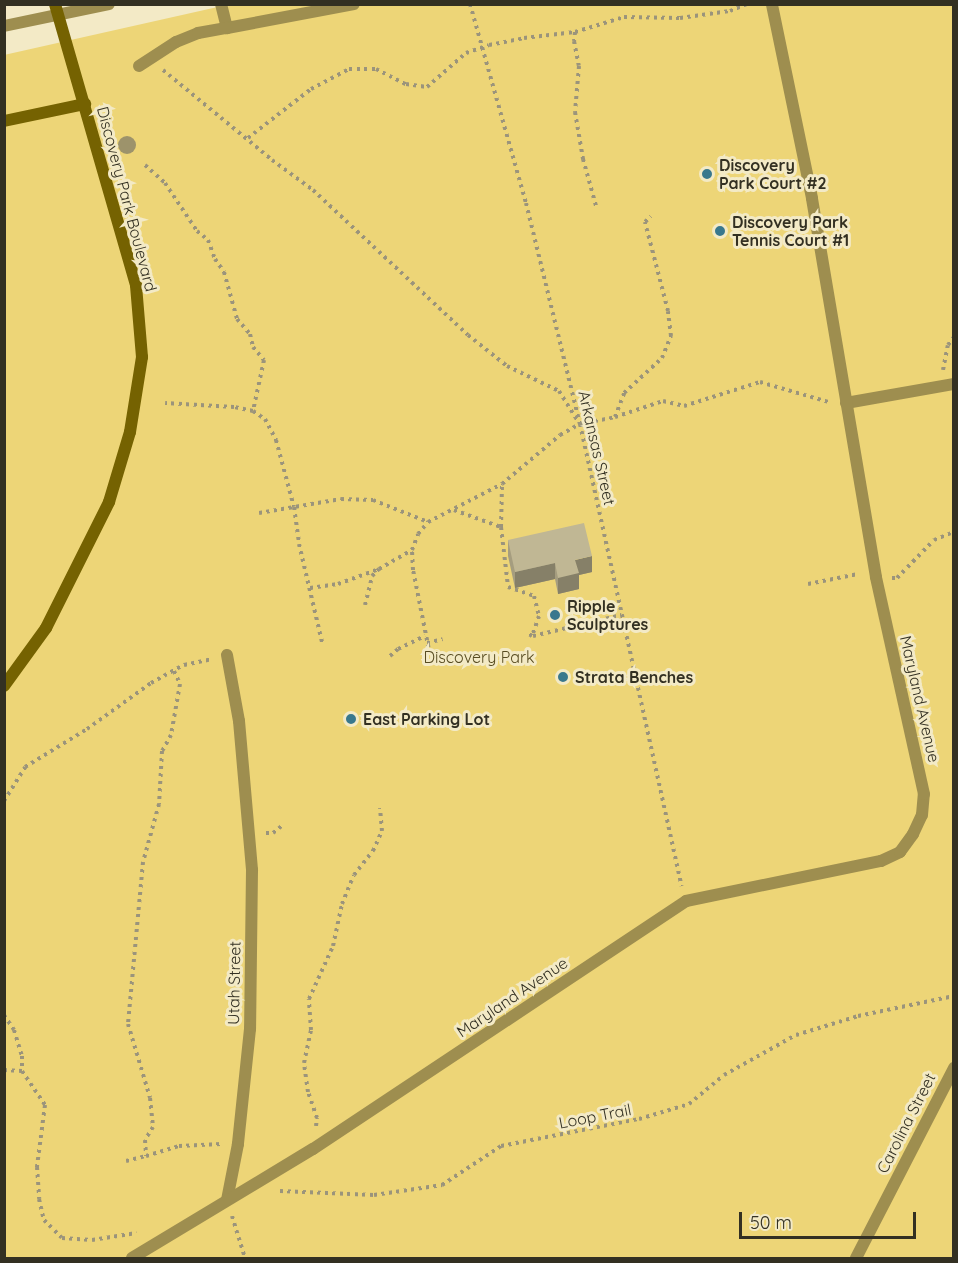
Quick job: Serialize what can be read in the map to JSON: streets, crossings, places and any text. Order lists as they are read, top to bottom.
{
  "streets": {
    "street": [
      "Discovery Park Boulevard",
      "Maryland Avenue",
      "Utah Street",
      "Carolina Street"
    ],
    "path": ["Arkansas Street", "Loop Trail"]
  },
  "crossings": [
    ["Arkansas Street", "Maryland Avenue"],
    ["Maryland Avenue", "Utah Street"]
  ],
  "parks": ["Discovery Park"],
  "places": [
    "Discovery Park Court #2",
    "Discovery Park Tennis Court #1",
    "Ripple Sculptures",
    "Strata Benches",
    "East Parking Lot"
  ],
  "scale_bar": "50 m"
}
